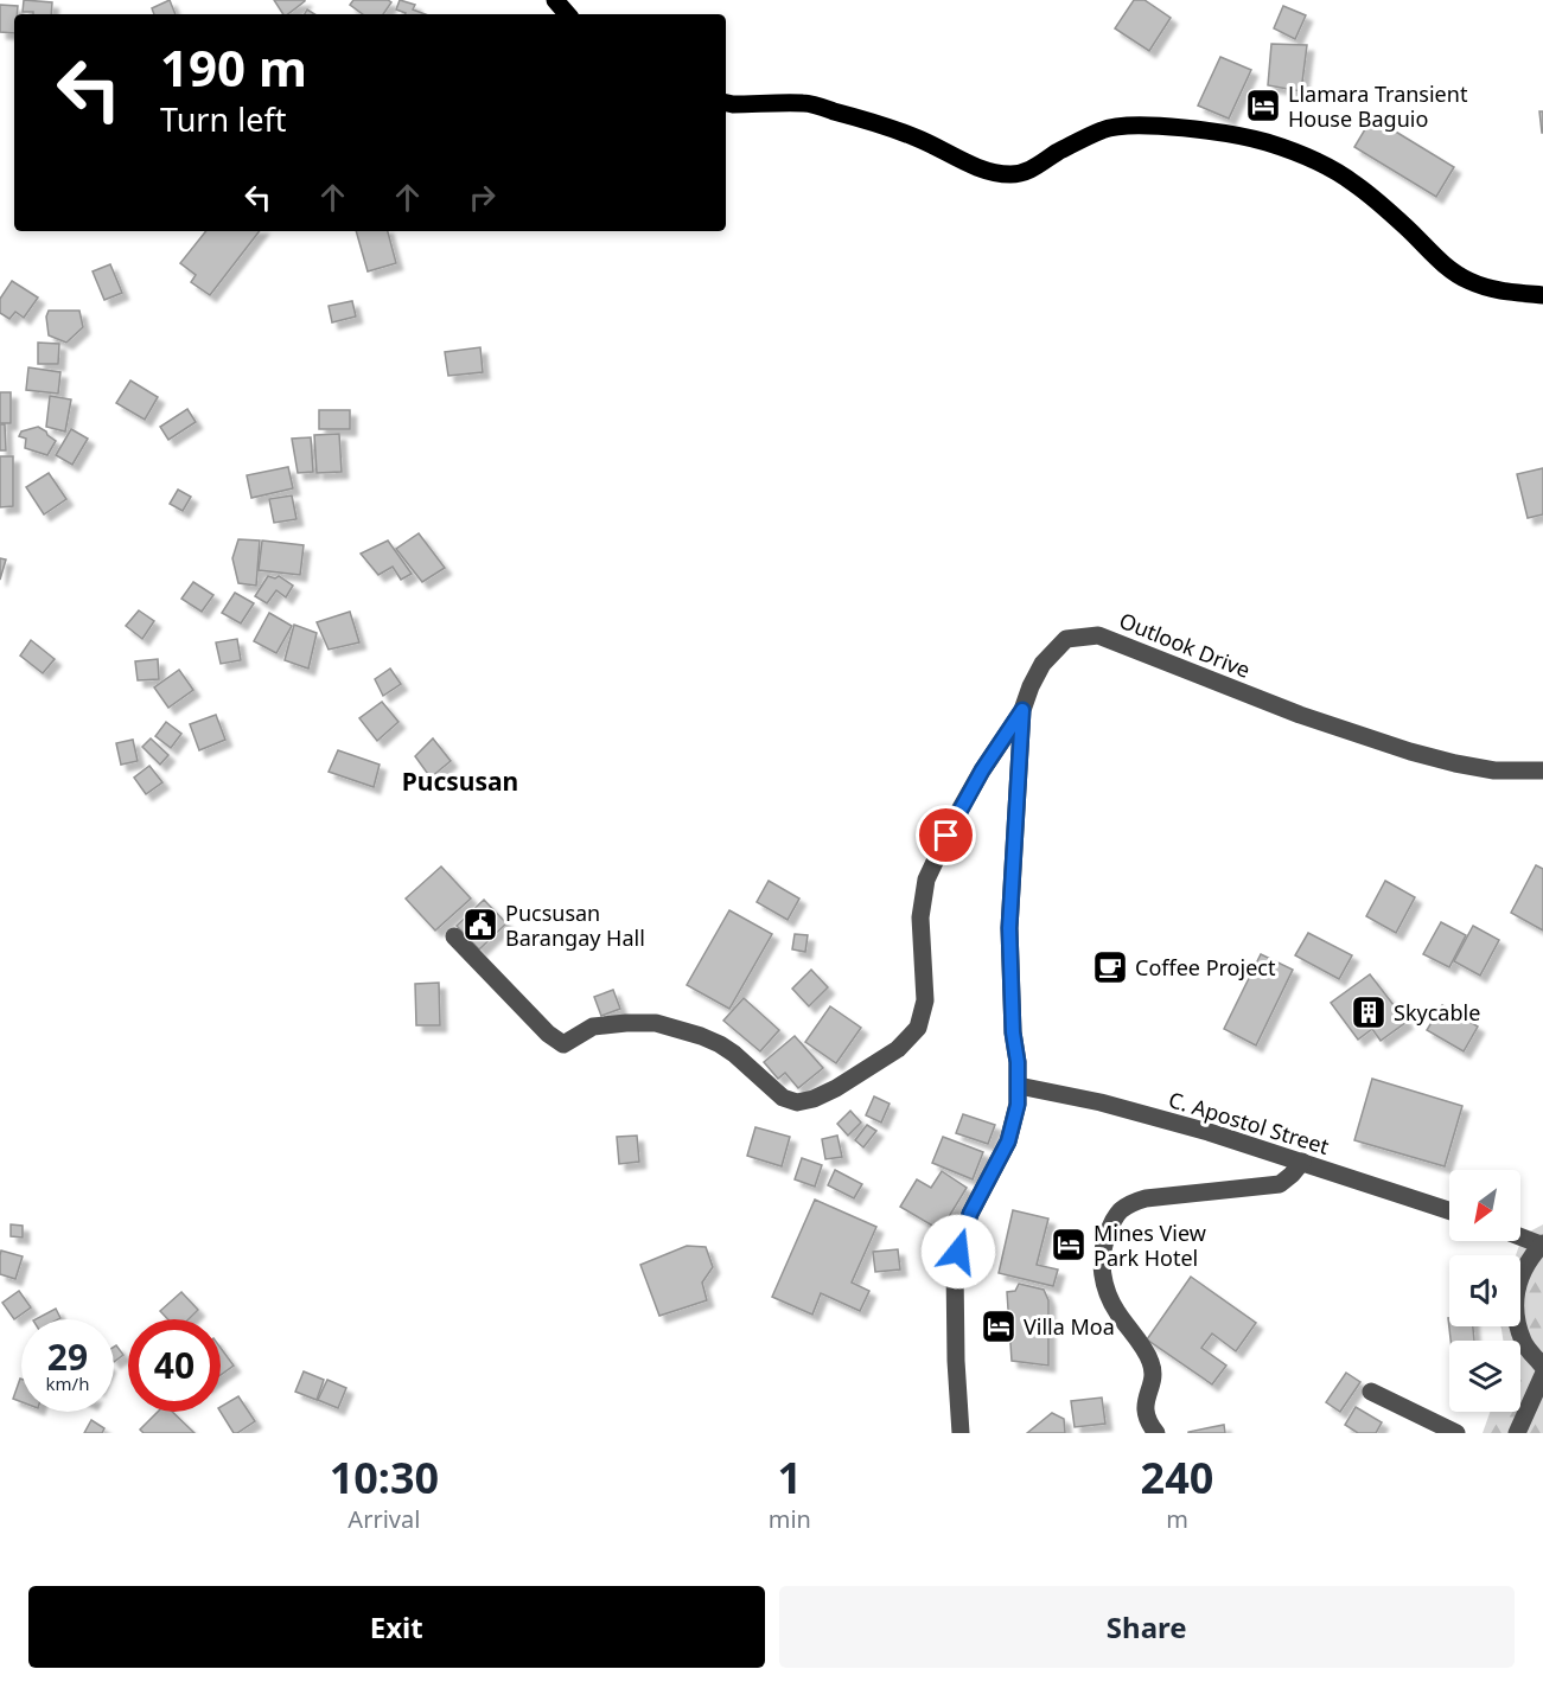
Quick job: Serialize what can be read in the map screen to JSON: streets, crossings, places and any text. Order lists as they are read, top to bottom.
{
  "streets": {
    "street": ["Outlook Drive", "C. Apostol Street"]
  },
  "crossings": [
    ["Outlook Drive", "C. Apostol Street"]
  ],
  "districts": ["Pucsusan"],
  "places": {
    "hotel": ["Llamara Transient House Baguio", "Mines View Park Hotel", "Villa Moa"],
    "public building": ["Pucsusan Barangay Hall"],
    "cafe": ["Coffee Project"],
    "building": ["Skycable"]
  },
  "north": "bottom left",
  "page": {
    "turn": ["190 m", "Turn left"],
    "speed": "29 km/h",
    "limit": "40",
    "eta": [
      "10:30",
      "Arrival",
      "1",
      "min",
      "240",
      "m"
    ],
    "buttons": ["Exit", "Share"]
  }
}
